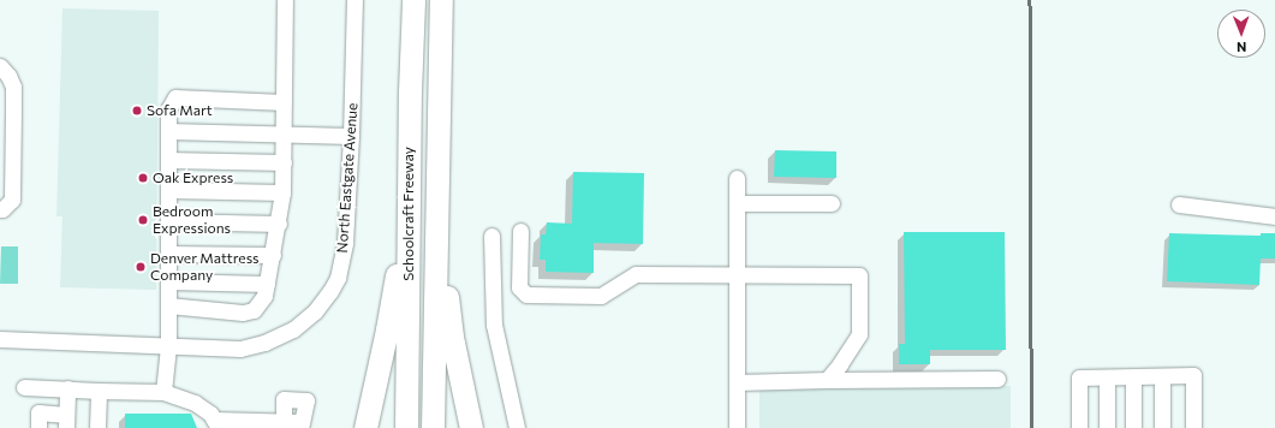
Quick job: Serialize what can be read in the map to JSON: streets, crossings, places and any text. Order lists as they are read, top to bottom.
{
  "streets": {
    "highway": ["Schoolcraft Freeway"],
    "street": ["North Eastgate Avenue"]
  },
  "places": [
    "Sofa Mart",
    "Oak Express",
    "Bedroom Expressions",
    "Denver Mattress Company"
  ],
  "north": "bottom"
}
